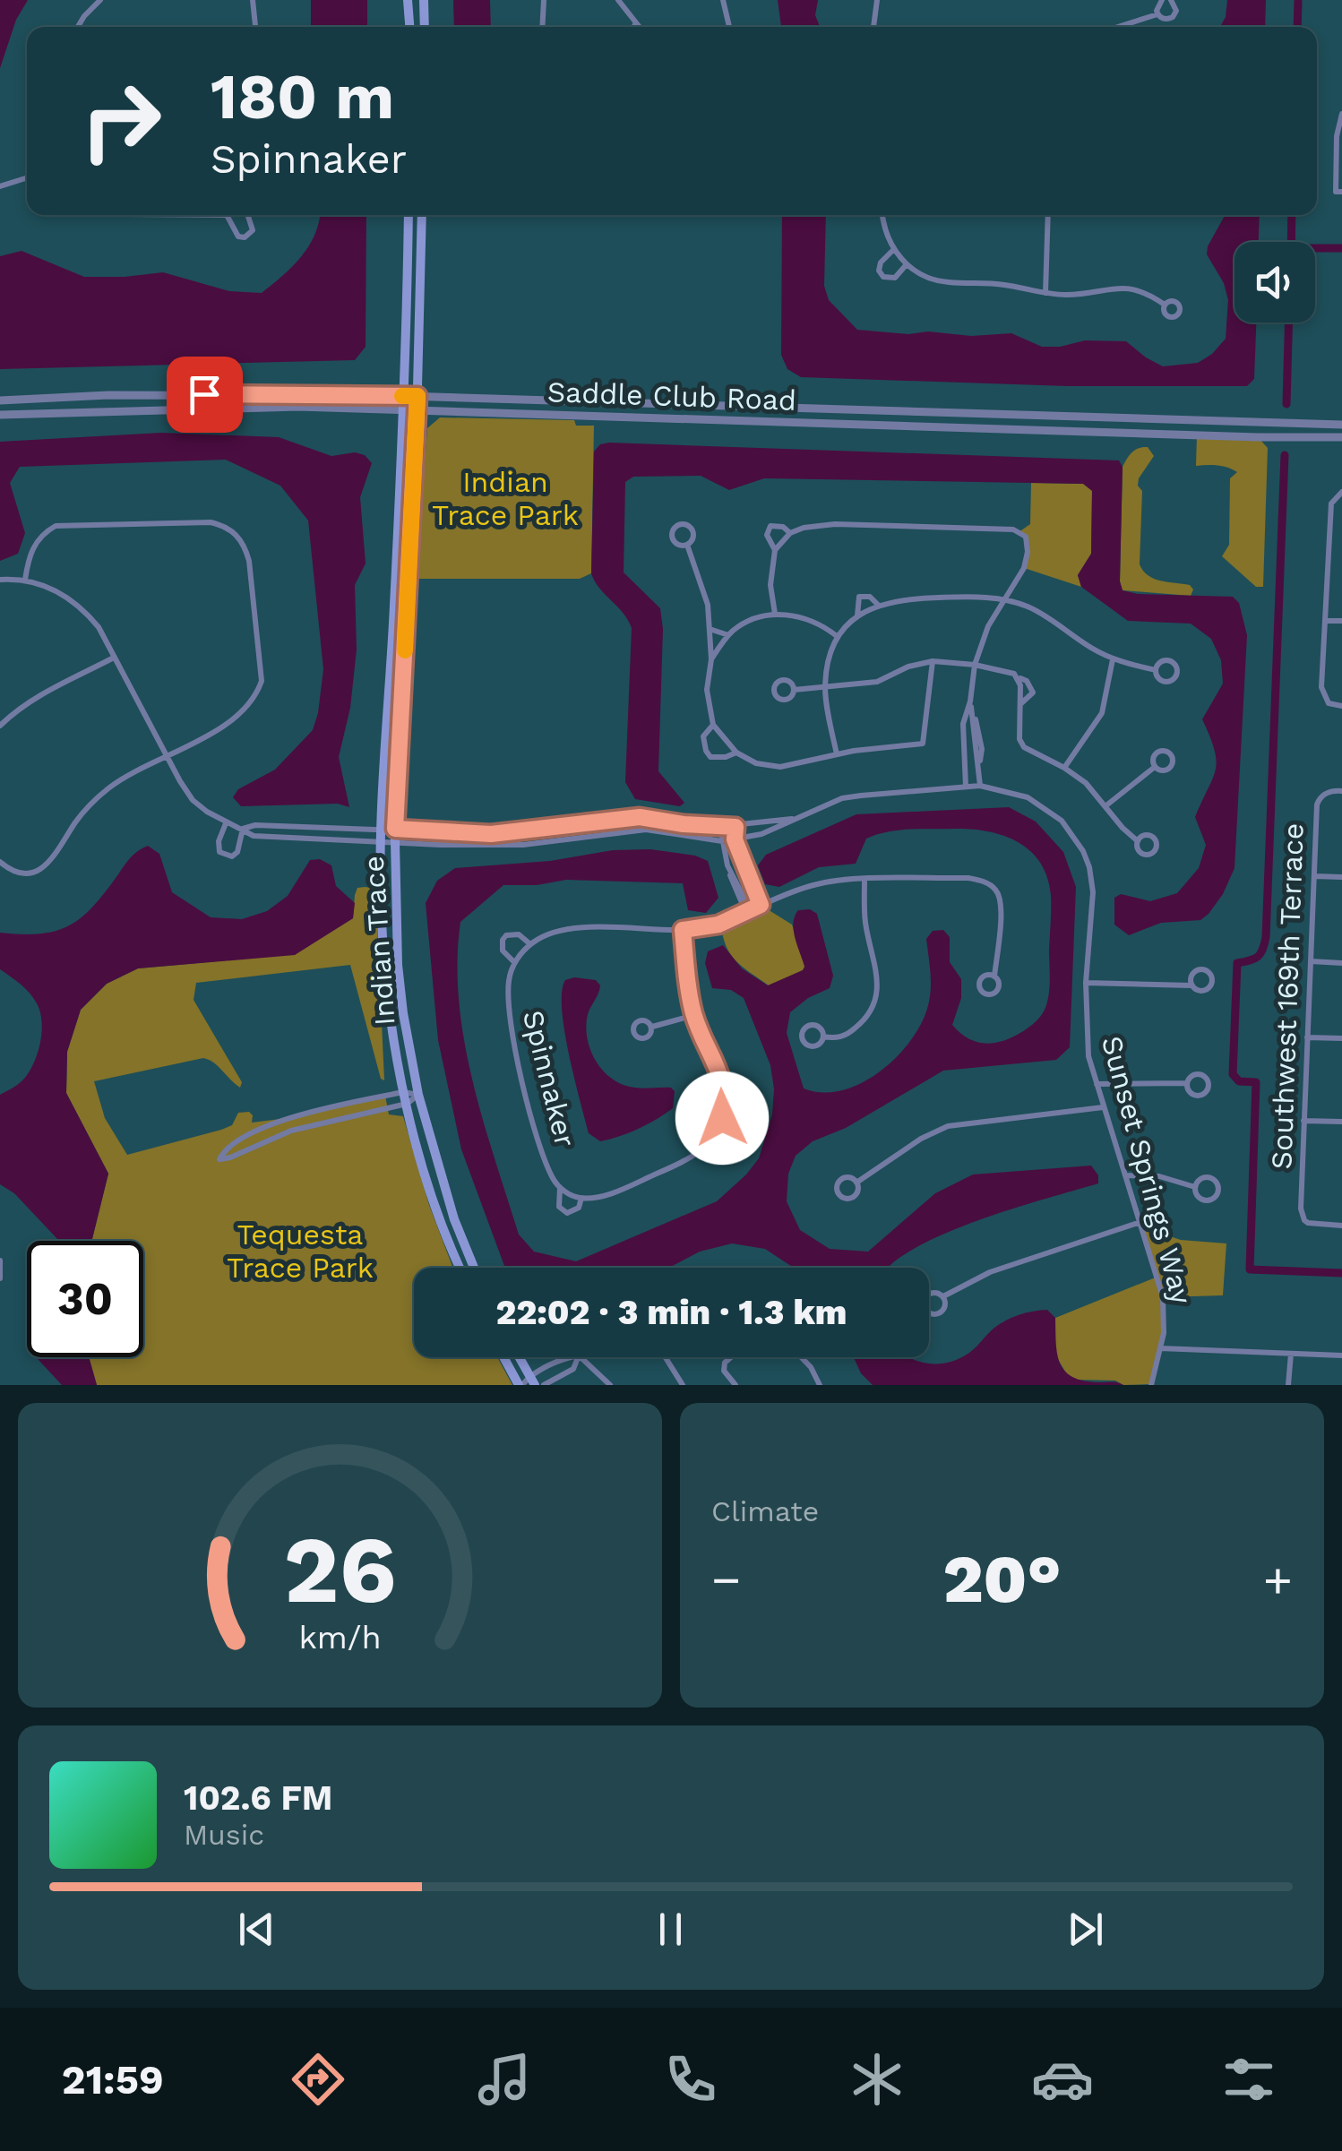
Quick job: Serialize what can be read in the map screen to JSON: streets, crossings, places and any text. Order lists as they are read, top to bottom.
{
  "streets": {
    "main road": ["Indian Trace"],
    "street": [
      "Saddle Club Road",
      "Southwest 169th Terrace",
      "Spinnaker",
      "Sunset Springs Way"
    ]
  },
  "crossings": [
    ["Saddle Club Road", "Indian Trace"]
  ],
  "parks": ["Indian Trace Park", "Tequesta Trace Park"],
  "page": {
    "turn": ["180 m", "Spinnaker"],
    "limit": "30",
    "trip": "22:02 · 3 min · 1.3 km",
    "tile": "Climate",
    "heat": ["−", "20°", "+"],
    "song": ["102.6 FM", "Music"],
    "tabs": "21:59",
    "gauge": ["26", "km/h"]
  }
}
